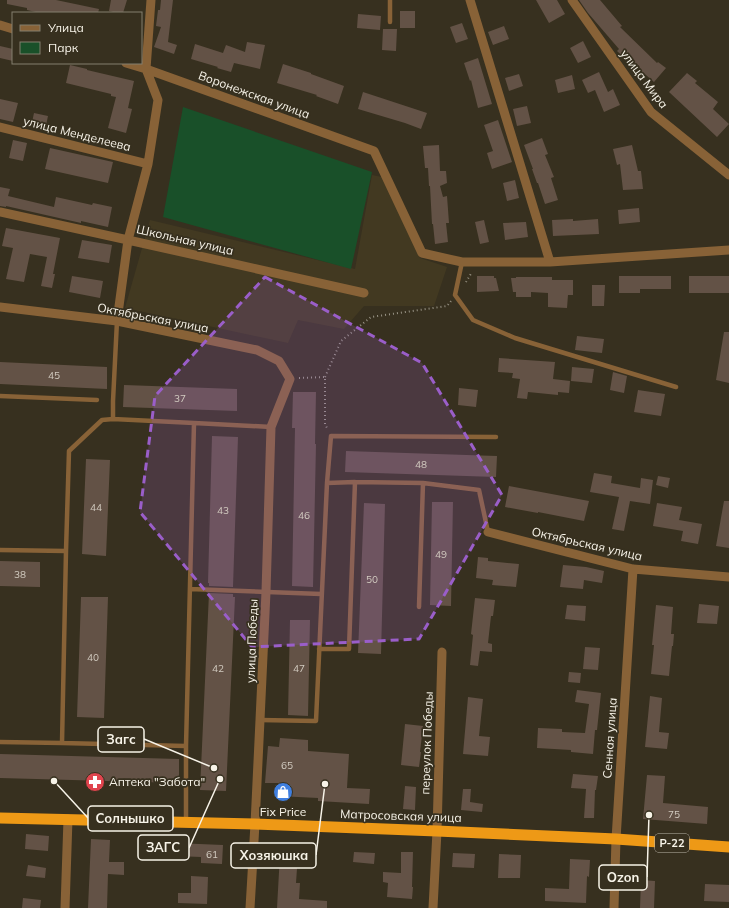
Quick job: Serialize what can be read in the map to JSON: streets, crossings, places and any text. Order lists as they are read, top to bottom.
{
  "streets": {
    "highway": ["Матросовская улица", "Р-22"],
    "street": [
      "улица Мира",
      "Воронежская улица",
      "улица Менделеева",
      "Школьная улица",
      "Октябрьская улица",
      "улица Победы",
      "Сенная улица",
      "переулок Победы"
    ]
  },
  "crossings": [
    ["Октябрьская улица", "улица Победы"],
    ["Октябрьская улица", "Сенная улица"],
    ["улица Победы", "Матросовская улица"],
    ["Сенная улица", "Матросовская улица"],
    ["переулок Победы", "Матросовская улица"]
  ],
  "places": {
    "other": [
      "Загс",
      "ЗАГС",
      "Солнышко",
      "Хозяюшка",
      "Ozon"
    ],
    "pharmacy": ["Аптека \"Забота\""],
    "shop": ["Fix Price"]
  },
  "house_numbers": [
    "45",
    "37",
    "48",
    "44",
    "43",
    "46",
    "49",
    "38",
    "50",
    "40",
    "42",
    "47",
    "65",
    "75",
    "61"
  ],
  "legend": ["Улица", "Парк"]
}
